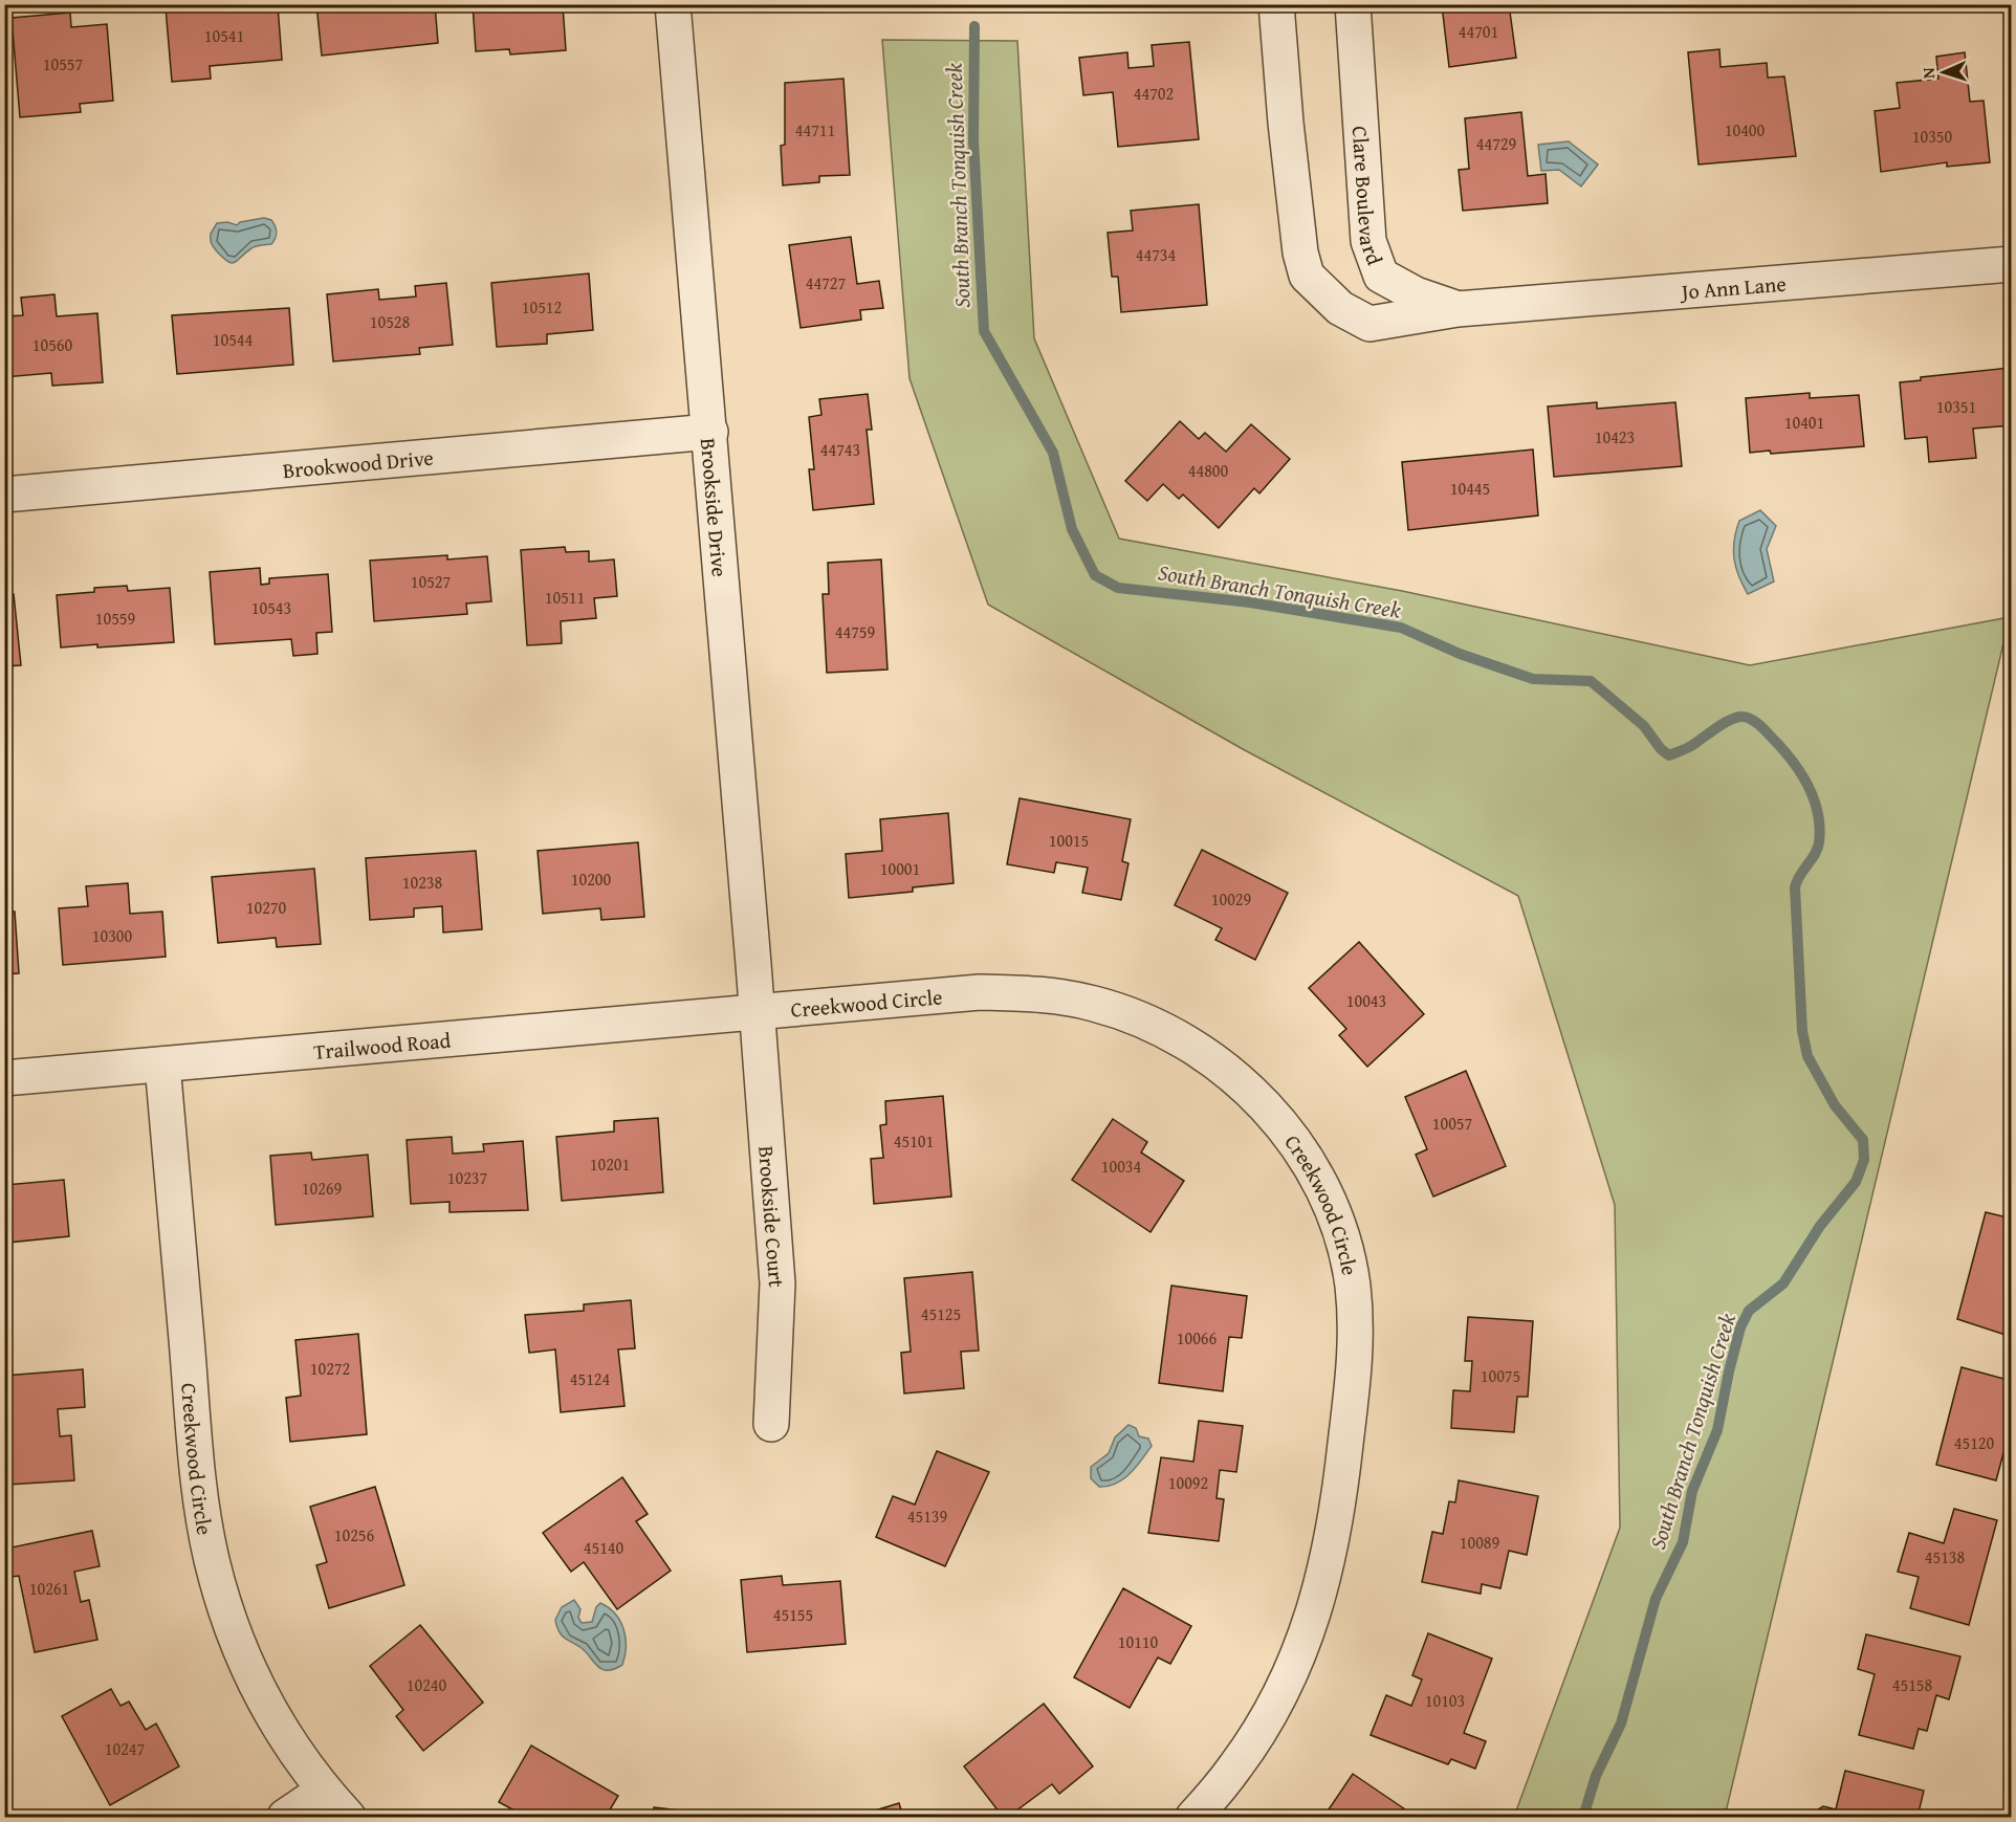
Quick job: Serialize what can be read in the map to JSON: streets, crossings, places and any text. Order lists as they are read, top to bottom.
{
  "streets": {
    "street": [
      "Clare Boulevard",
      "Jo Ann Lane",
      "Brookwood Drive",
      "Brookside Drive",
      "Creekwood Circle",
      "Trailwood Road",
      "Brookside Court"
    ]
  },
  "crossings": [
    ["Clare Boulevard", "Jo Ann Lane"],
    ["Brookwood Drive", "Brookside Drive"],
    ["Brookside Drive", "Creekwood Circle"],
    ["Brookside Drive", "Trailwood Road"],
    ["Brookside Drive", "Brookside Court"],
    ["Creekwood Circle", "Trailwood Road"],
    ["Creekwood Circle", "Brookside Court"],
    ["Trailwood Road", "Brookside Court"]
  ],
  "water": ["South Branch Tonquish Creek"],
  "house_numbers": [
    "44701",
    "10541",
    "10557",
    "44702",
    "44711",
    "10400",
    "10350",
    "44729",
    "44734",
    "44727",
    "10512",
    "10528",
    "10544",
    "10560",
    "10351",
    "10401",
    "10423",
    "44743",
    "44800",
    "10445",
    "10527",
    "10511",
    "10543",
    "10559",
    "44759",
    "10015",
    "10001",
    "10200",
    "10238",
    "10029",
    "10270",
    "10300",
    "10043",
    "10057",
    "45101",
    "10201",
    "10034",
    "10237",
    "10269",
    "45125",
    "10066",
    "10272",
    "10075",
    "45124",
    "45120",
    "10092",
    "45139",
    "10256",
    "10089",
    "45140",
    "45138",
    "10261",
    "45155",
    "10110",
    "10240",
    "45158",
    "10103",
    "10247"
  ],
  "north": "left"
}
